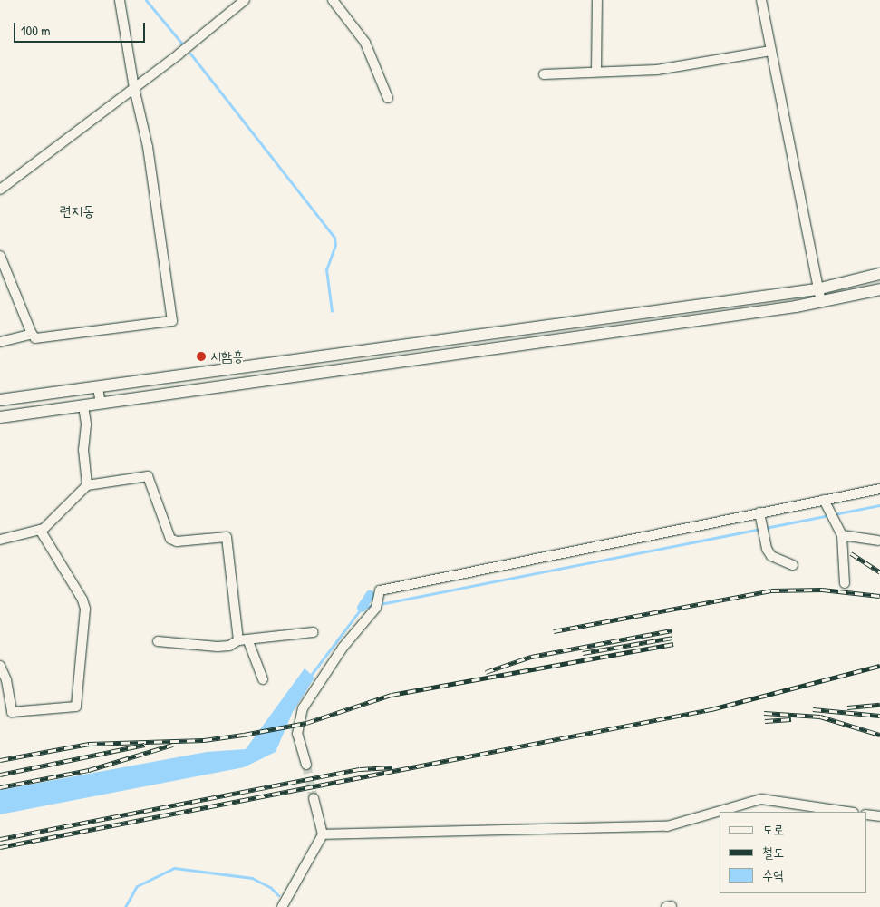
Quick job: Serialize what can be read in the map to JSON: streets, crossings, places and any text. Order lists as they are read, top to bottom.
{
  "districts": ["련지동"],
  "places": ["서함흥"],
  "legend": ["도로", "철도", "수역"],
  "scale_bar": "100 m"
}
